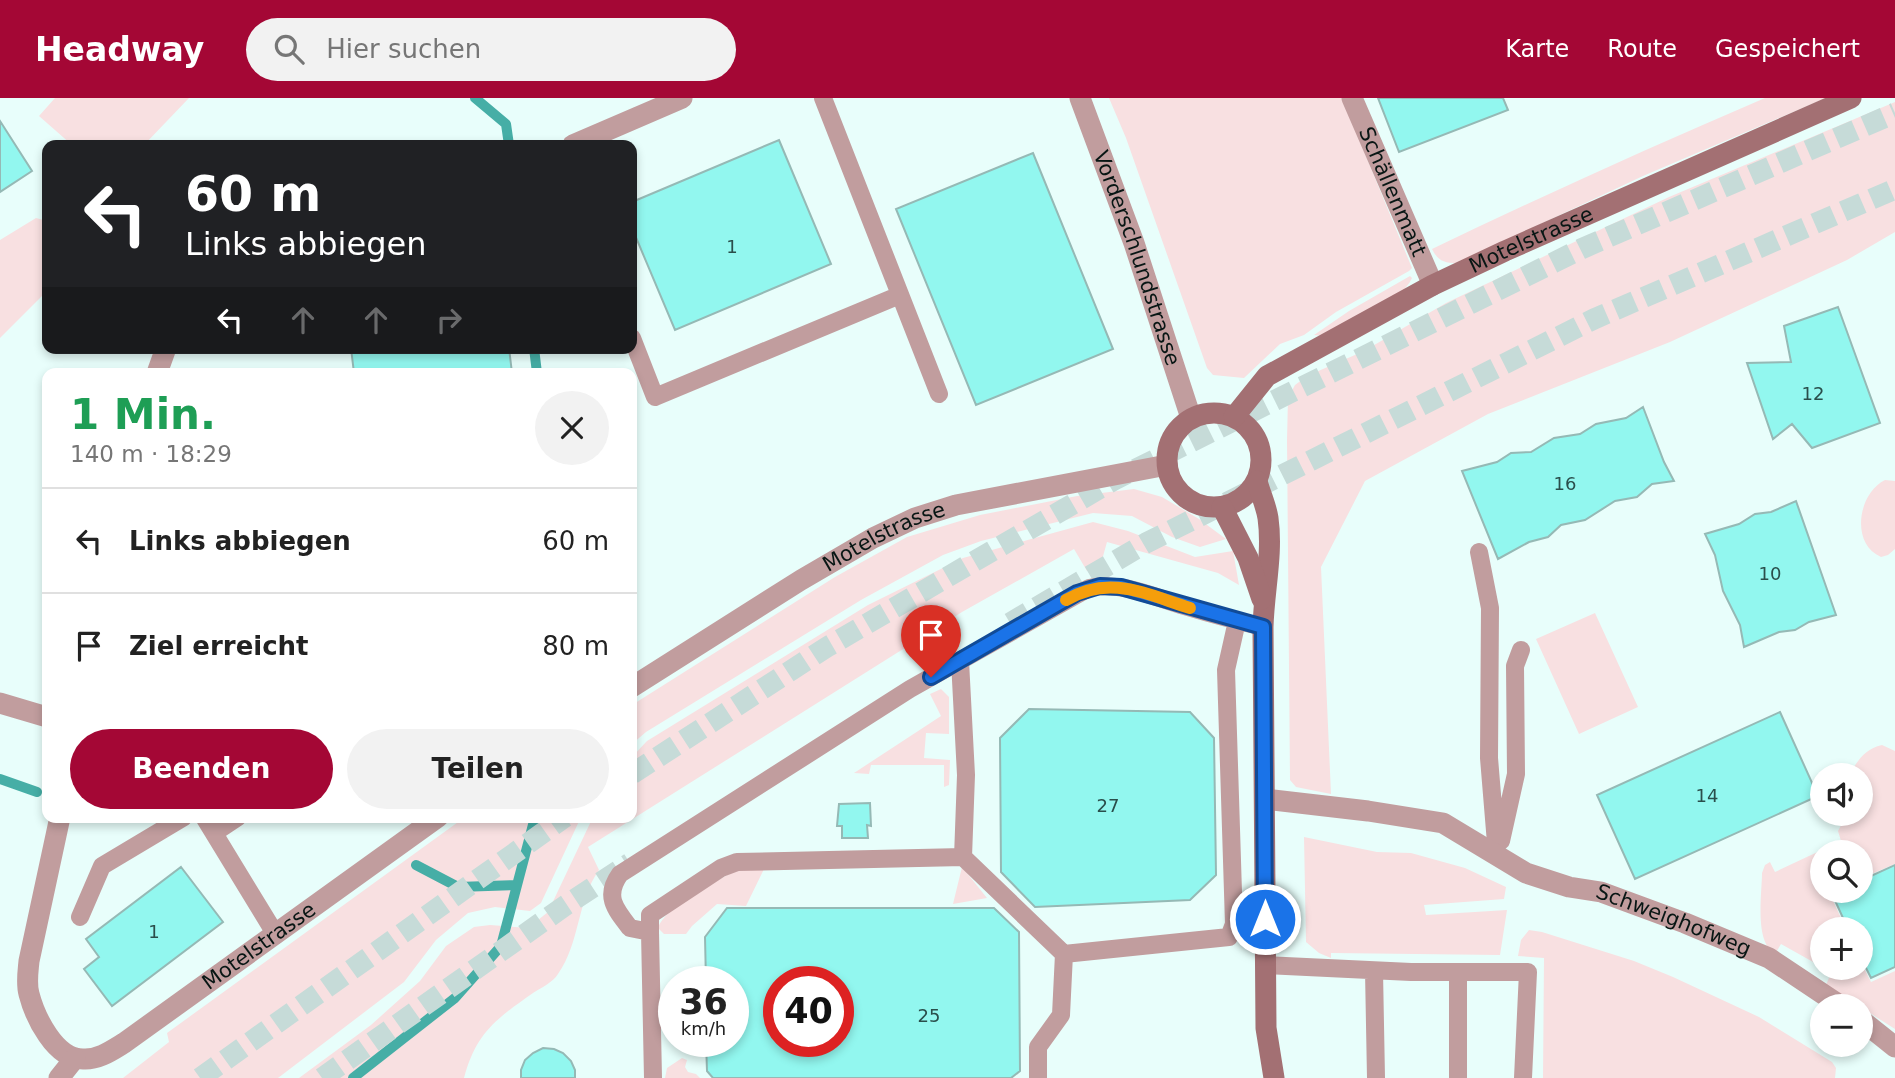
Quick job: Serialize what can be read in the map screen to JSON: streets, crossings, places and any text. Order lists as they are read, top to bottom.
{
  "streets": {
    "street": [
      "Schällenmatt",
      "Motelstrasse",
      "Vorderschlundstrasse",
      "Schweighofweg"
    ]
  },
  "crossings": [
    ["Schällenmatt", "Motelstrasse"],
    ["Motelstrasse", "Vorderschlundstrasse"]
  ],
  "house_numbers": [
    "1",
    "12",
    "16",
    "10",
    "14",
    "27",
    "1",
    "25"
  ],
  "page": {
    "header": "Headway",
    "search": "Hier suchen",
    "nav": ["Karte", "Route", "Gespeichert"],
    "turn": ["60 m", "Links abbiegen"],
    "heading": ["1 Min.", "140 m · 18:29"],
    "list": [
      {
        "name": "Links abbiegen",
        "value": "60 m"
      },
      {
        "name": "Ziel erreicht",
        "value": "80 m"
      }
    ],
    "buttons": ["Beenden", "Teilen"],
    "map_buttons": ["+", "−"],
    "speed": "36 km/h",
    "limit": "40"
  }
}
